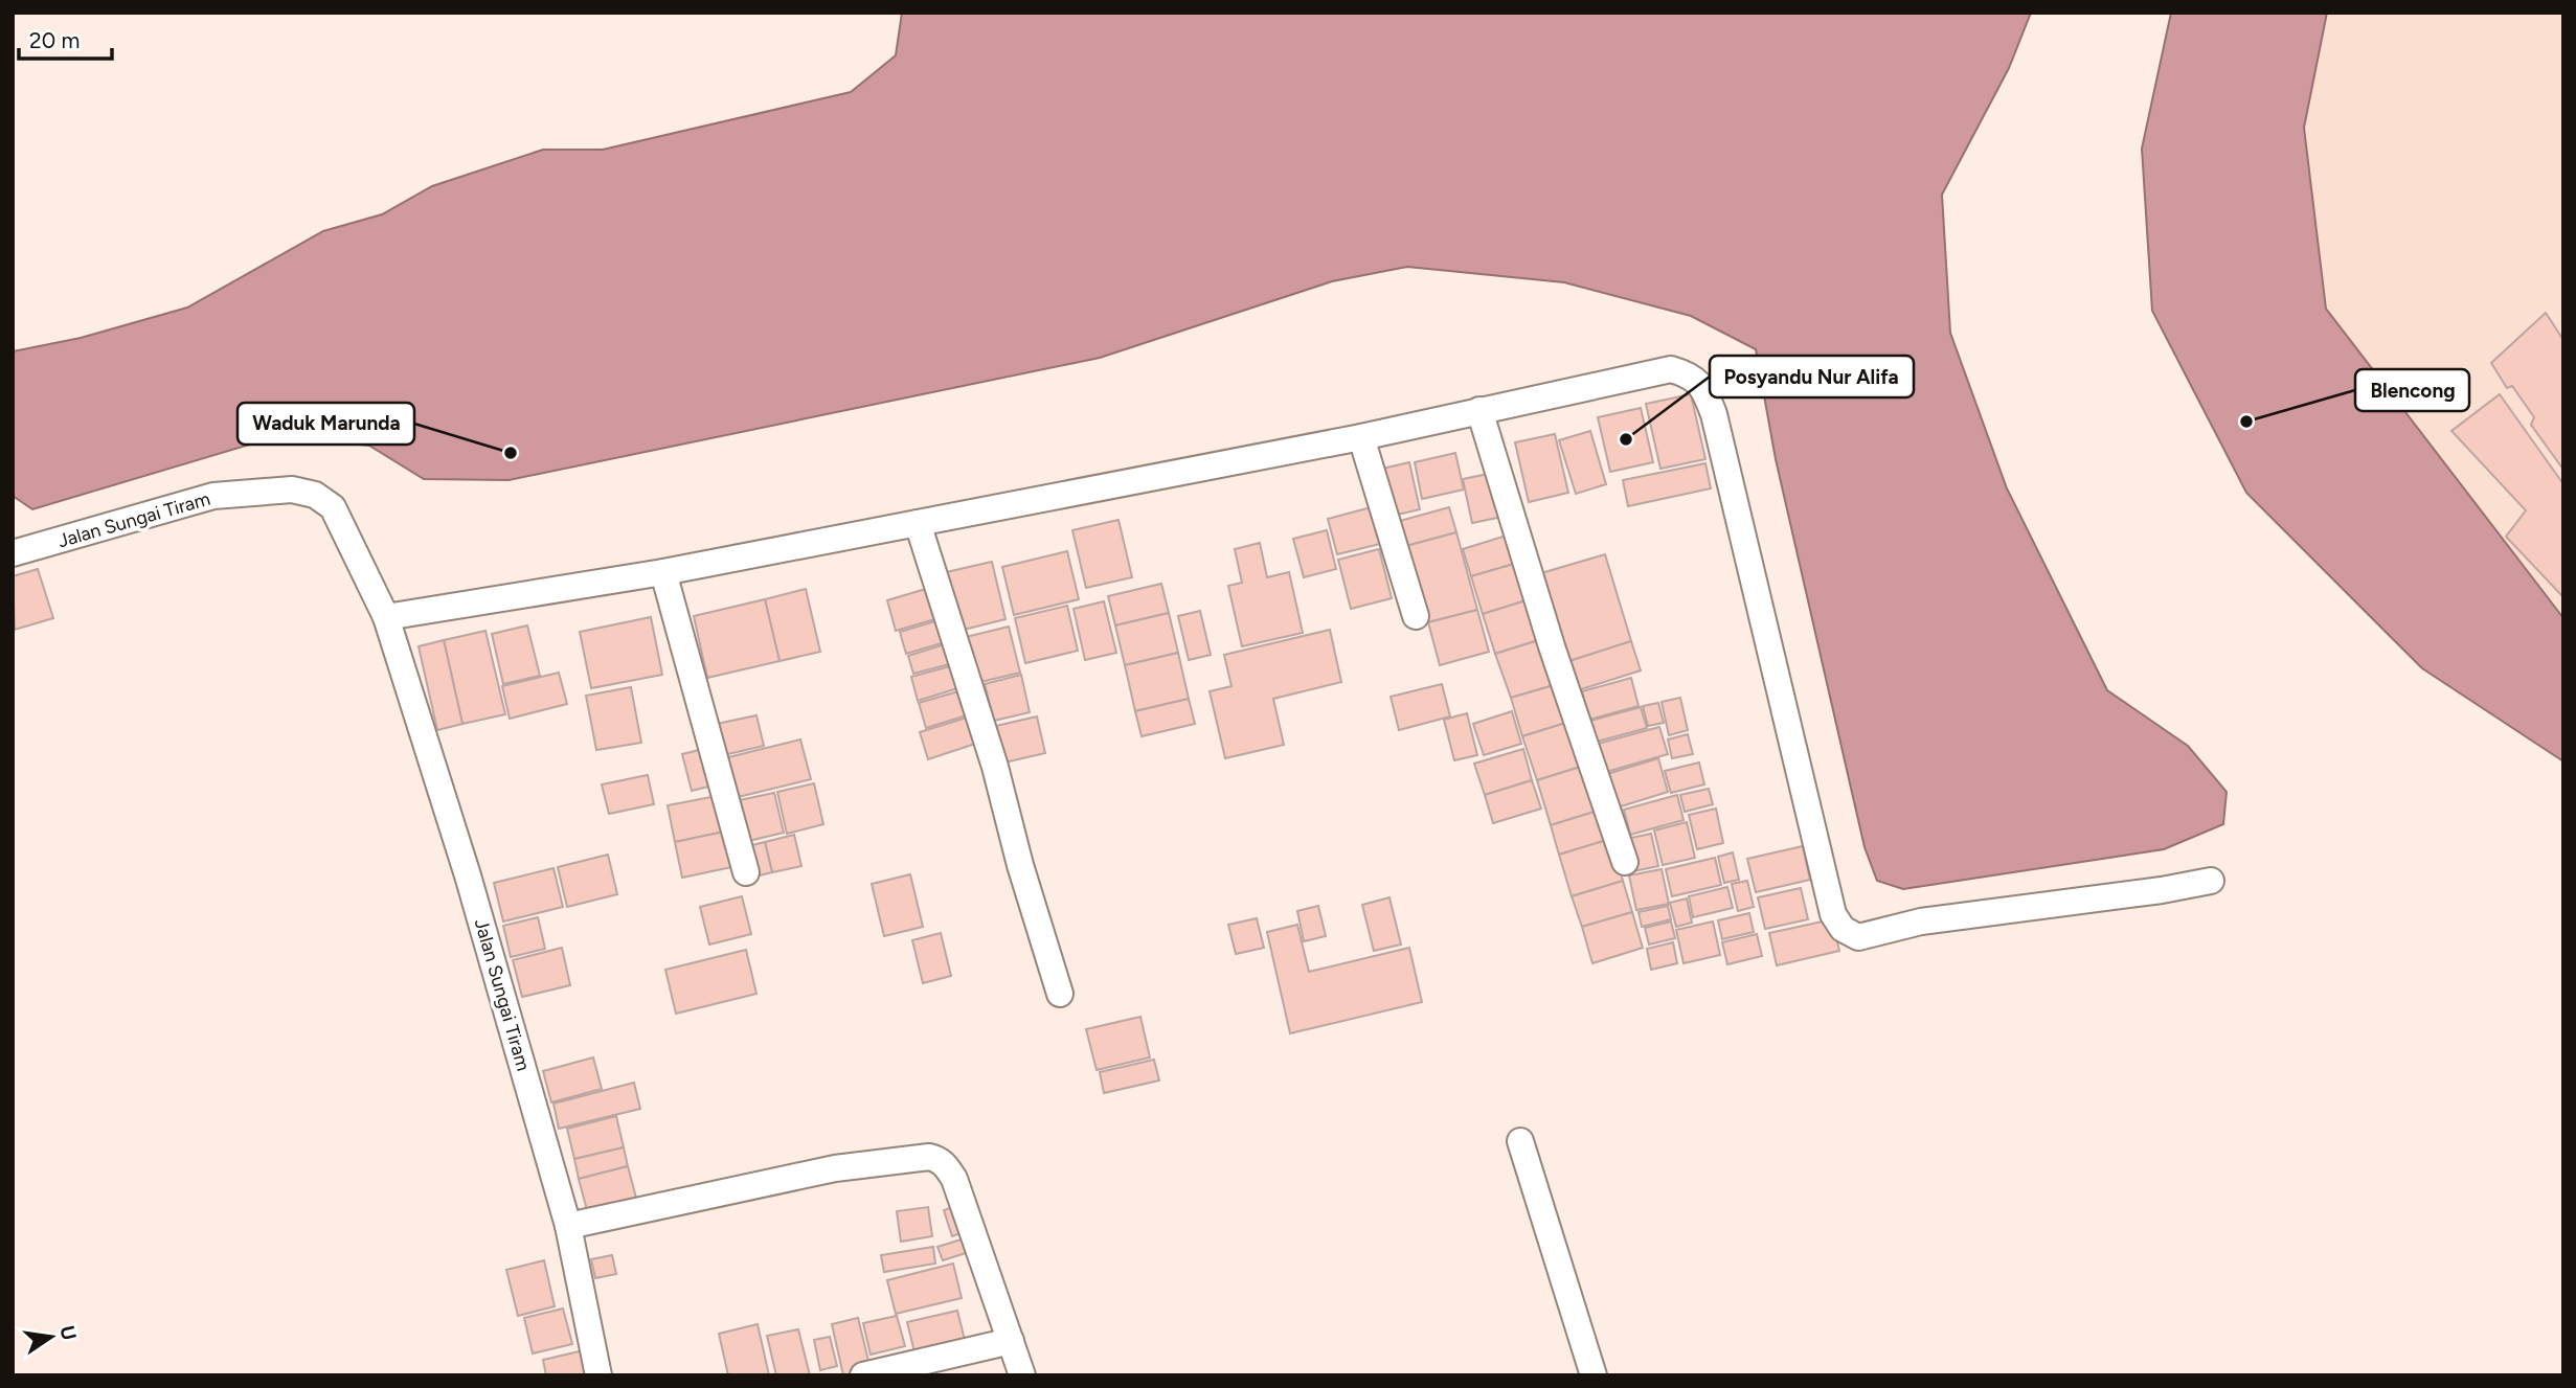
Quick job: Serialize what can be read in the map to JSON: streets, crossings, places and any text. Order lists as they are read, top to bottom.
{
  "streets": {
    "street": ["Jalan Sungai Tiram"]
  },
  "places": ["Blencong", "Posyandu Nur Alifa", "Waduk Marunda"],
  "scale_bar": "20 m",
  "north": "right"
}
